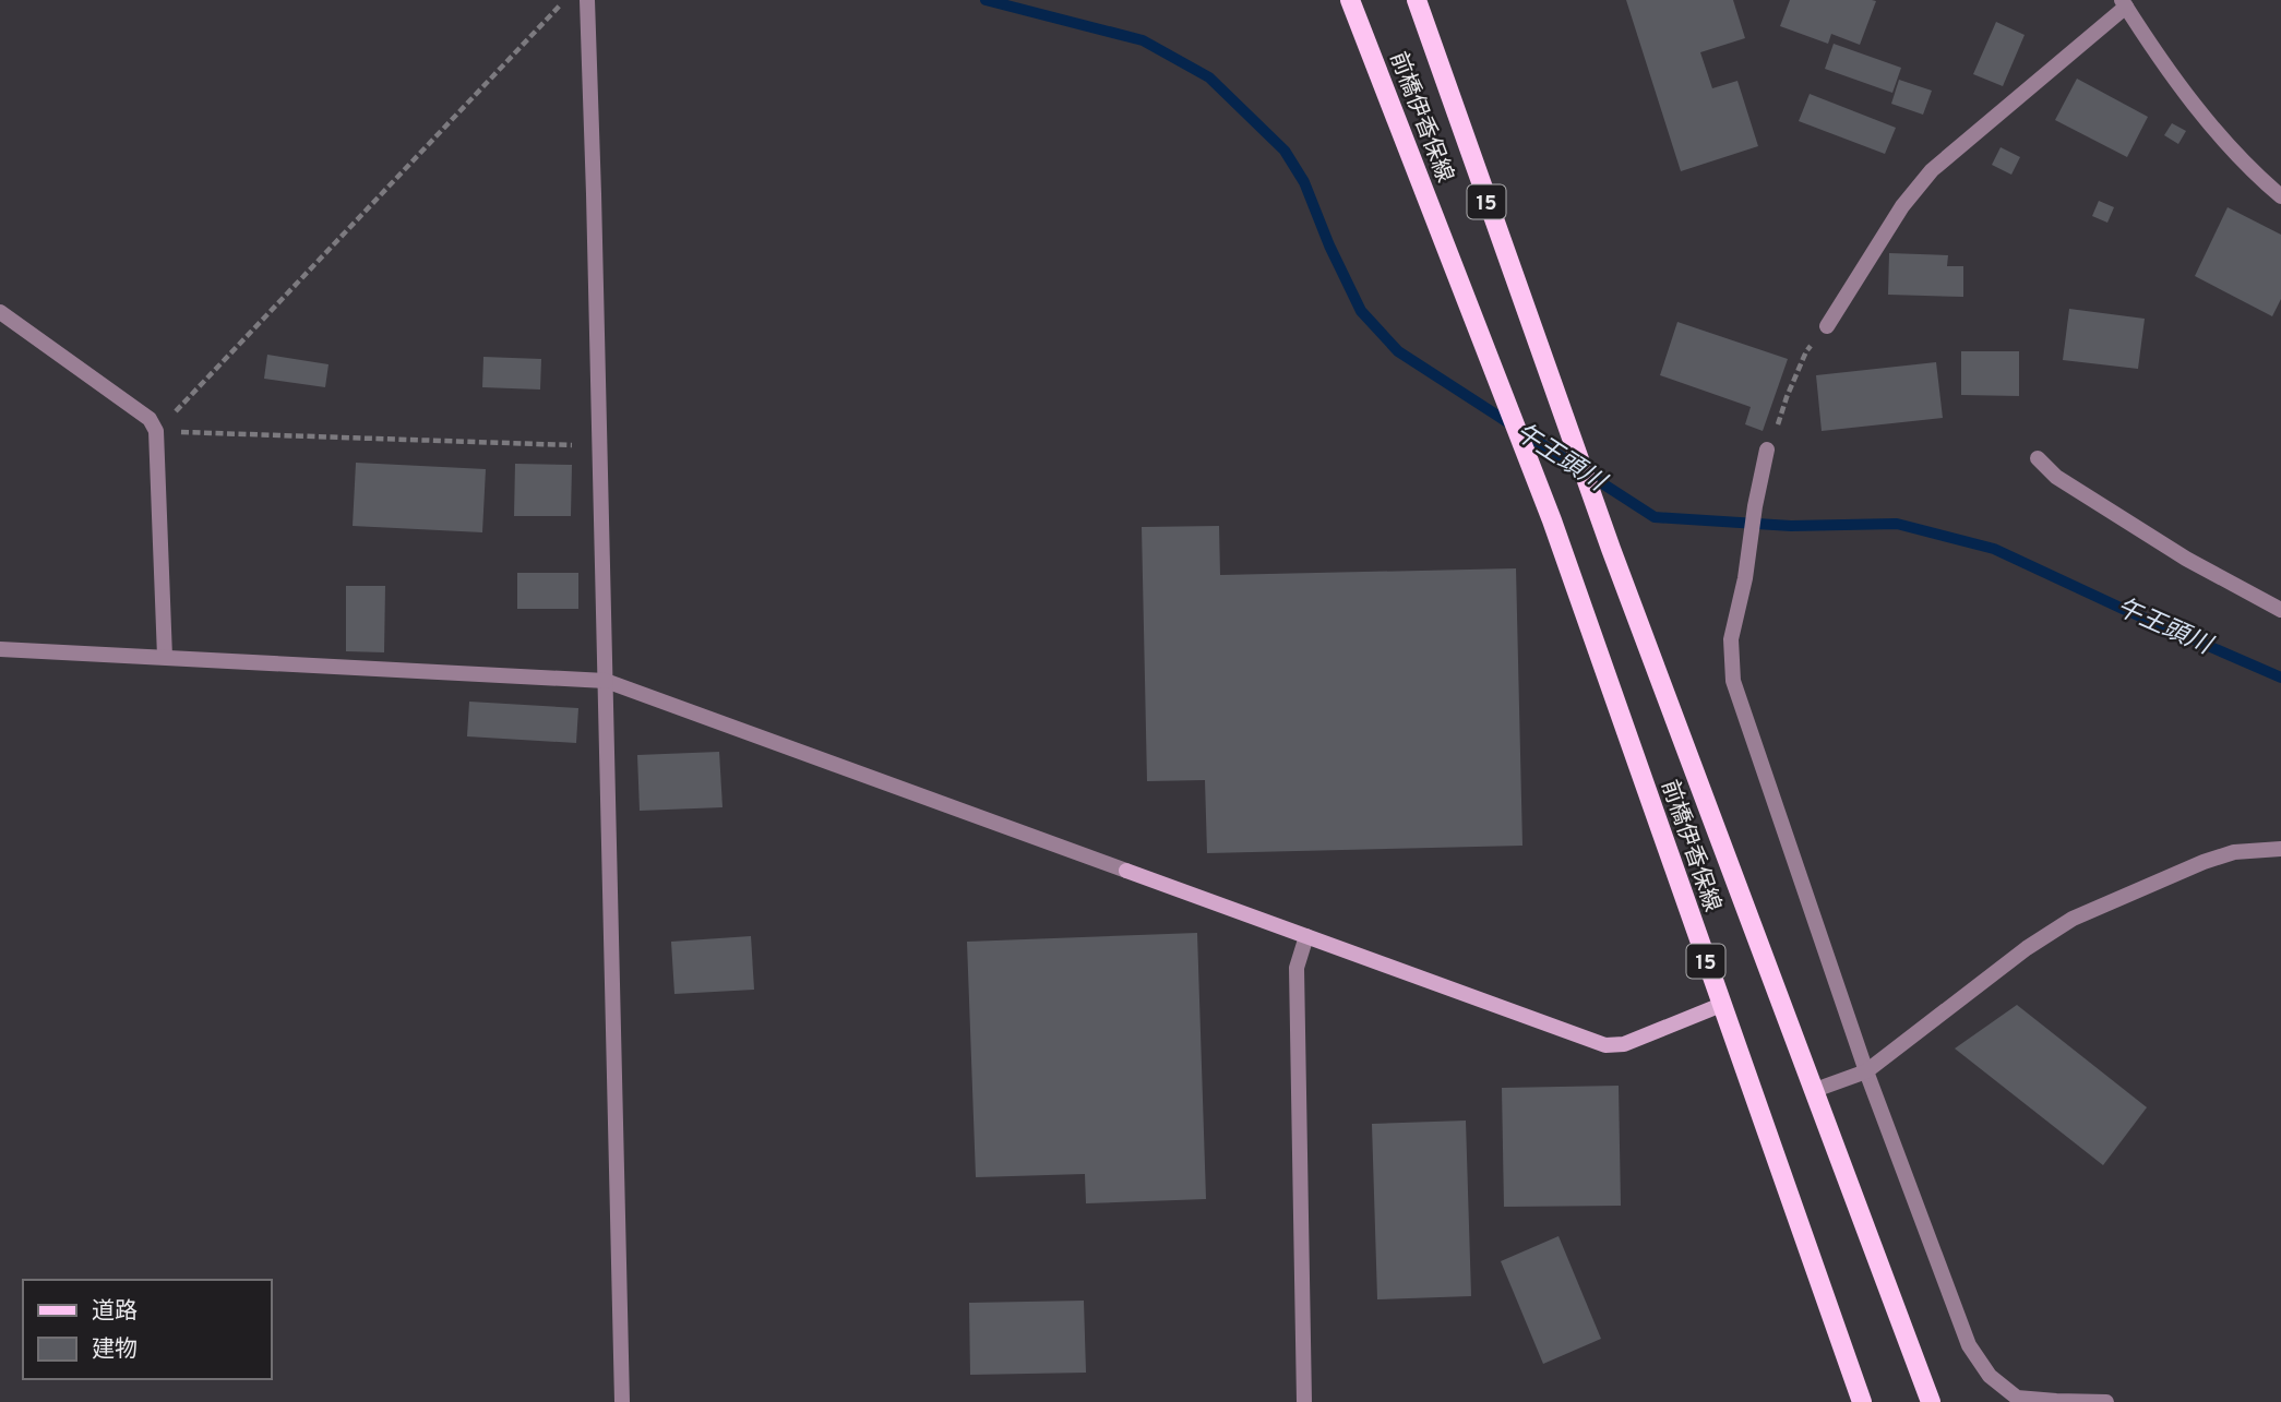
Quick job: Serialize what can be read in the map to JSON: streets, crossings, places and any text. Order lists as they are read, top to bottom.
{
  "streets": {
    "main road": ["前橋伊香保線", "15"]
  },
  "water": ["午王頭川"],
  "legend": ["道路", "建物"]
}
